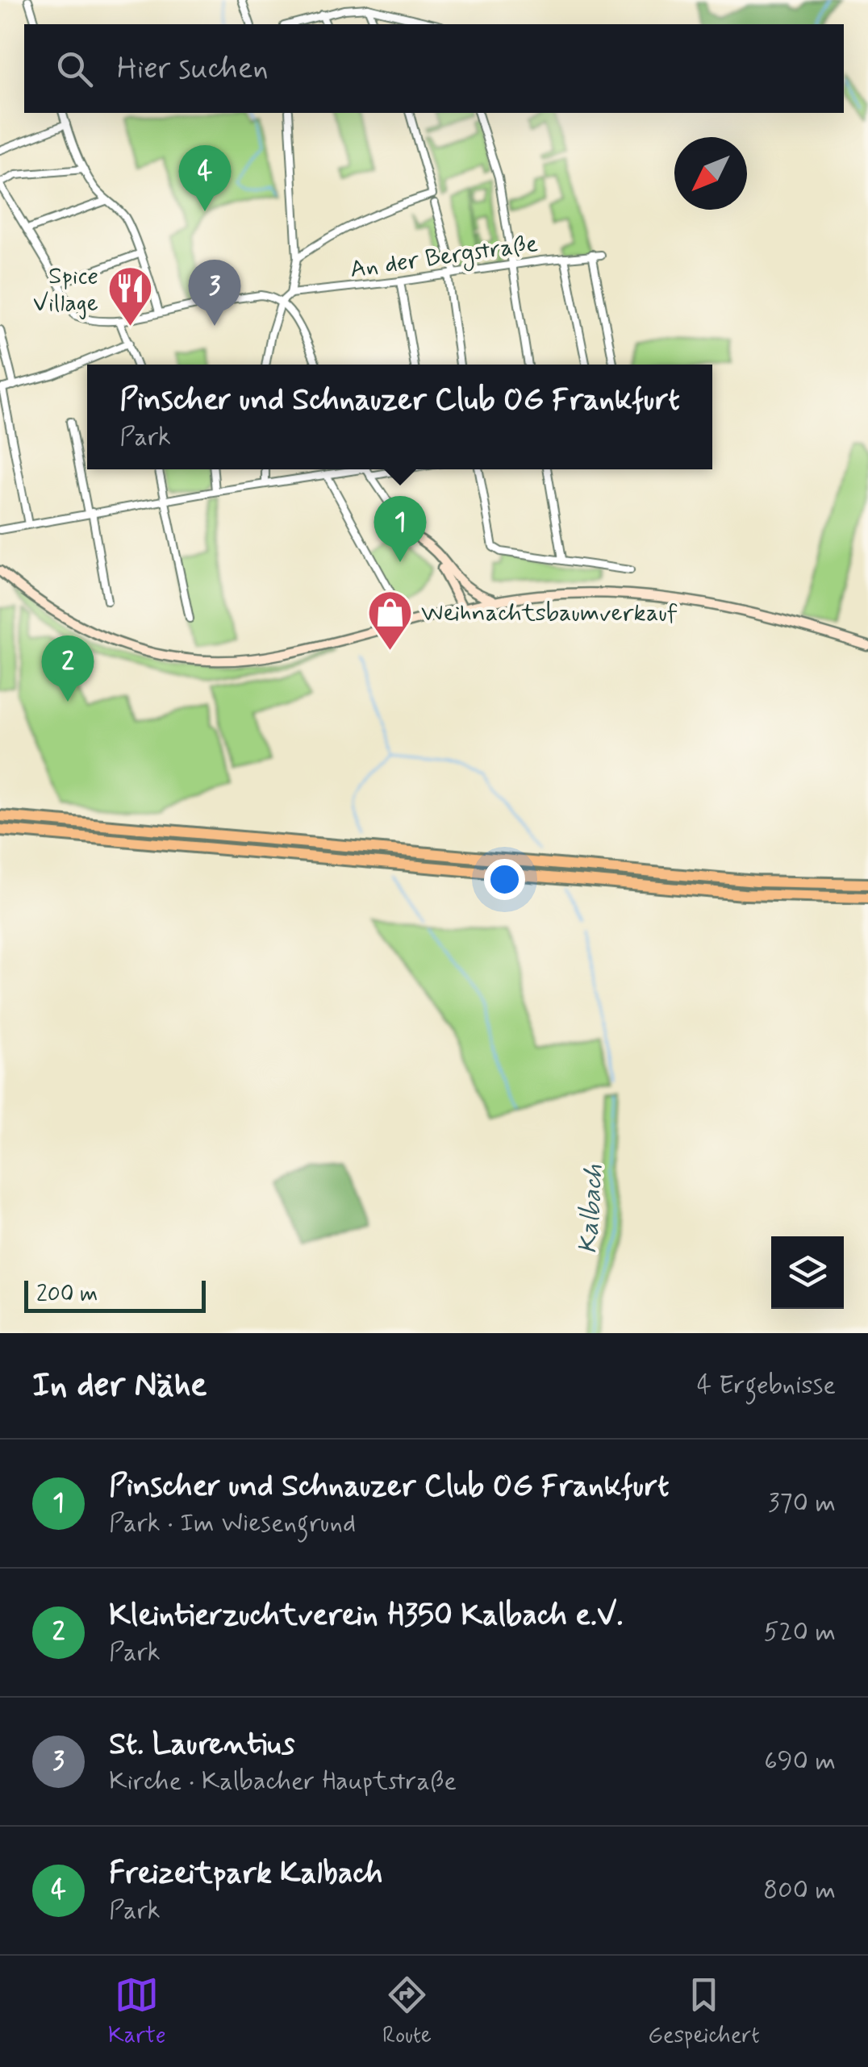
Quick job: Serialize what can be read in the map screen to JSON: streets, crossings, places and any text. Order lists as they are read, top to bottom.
{
  "streets": {
    "street": ["An der Bergstraße"]
  },
  "water": ["Kalbach"],
  "places": {
    "restaurant": ["Spice Village"],
    "shop": ["Weihnachtsbaumverkauf"]
  },
  "scale_bar": "200 m",
  "north": "bottom left",
  "page": {
    "search": "Hier suchen",
    "pins": [
      "4",
      "3",
      "1",
      "2"
    ],
    "popup": ["Pinscher und Schnauzer Club OG Frankfurt", "Park"],
    "scale": "200 m",
    "heading": ["In der Nähe", "4 Ergebnisse"],
    "list": [
      {
        "mark": "1",
        "name": "Pinscher und Schnauzer Club OG Frankfurt",
        "note": "Park · Im Wiesengrund",
        "value": "370 m"
      },
      {
        "mark": "2",
        "name": "Kleintierzuchtverein H350 Kalbach e.V.",
        "note": "Park",
        "value": "520 m"
      },
      {
        "mark": "3",
        "name": "St. Laurentius",
        "note": "Kirche · Kalbacher Hauptstraße",
        "value": "690 m"
      },
      {
        "mark": "4",
        "name": "Freizeitpark Kalbach",
        "note": "Park",
        "value": "800 m"
      }
    ],
    "nav": ["Karte", "Route", "Gespeichert"]
  }
}
